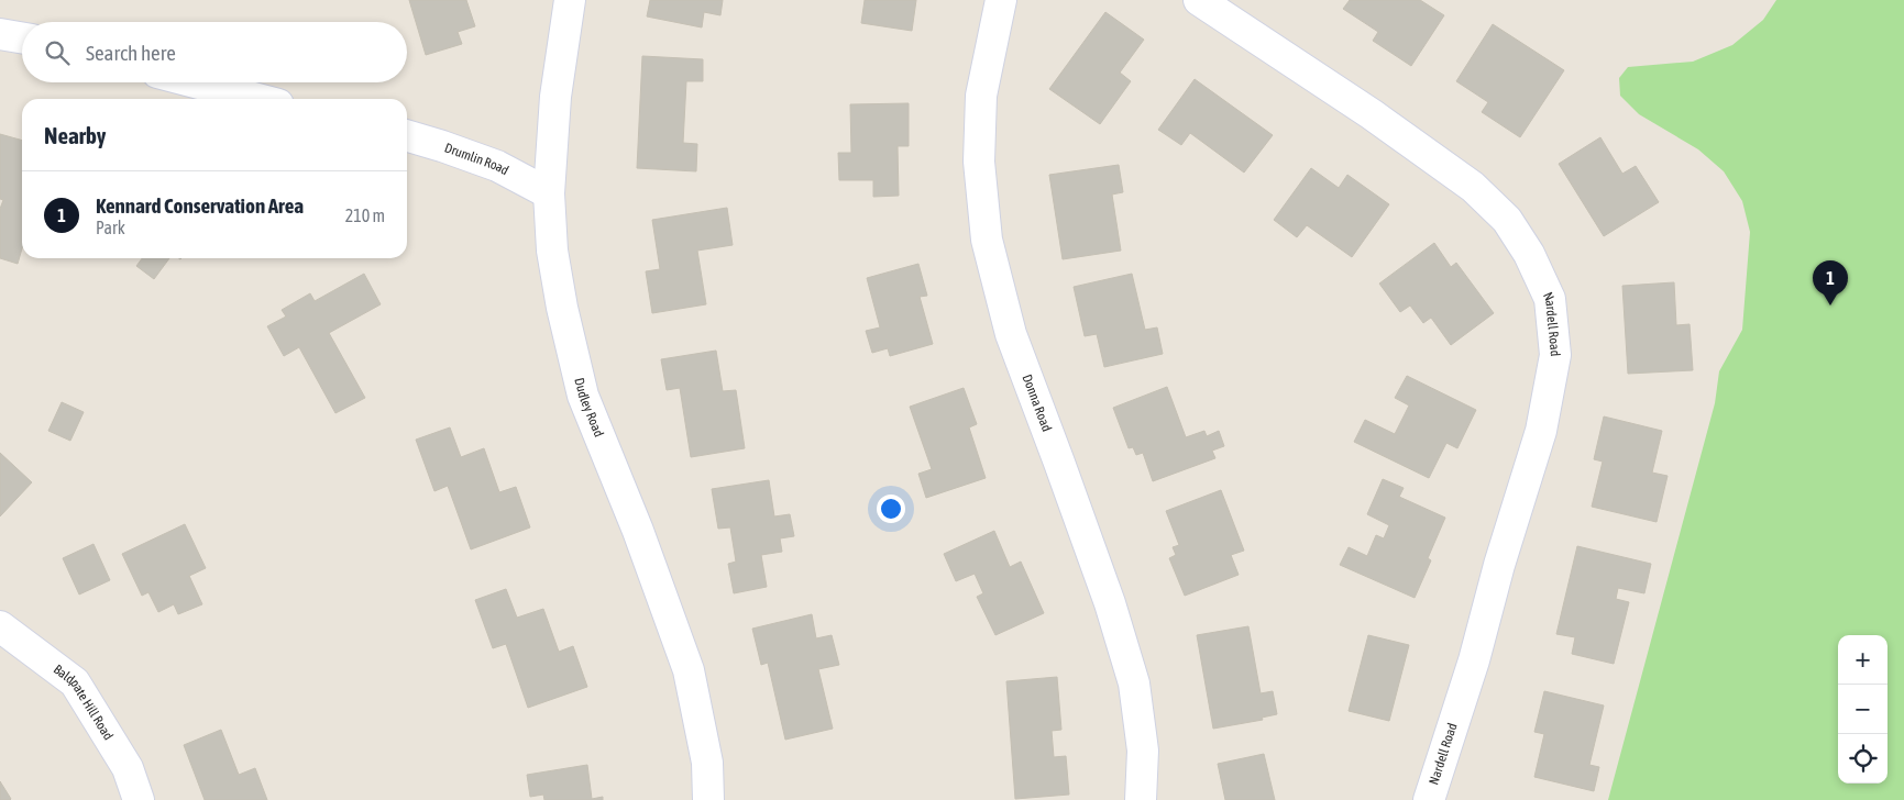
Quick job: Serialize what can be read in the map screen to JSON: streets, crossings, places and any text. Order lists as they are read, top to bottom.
{
  "streets": {
    "street": [
      "Drumlin Road",
      "Nardell Road",
      "Donna Road",
      "Dudley Road",
      "Baldpate Hill Road"
    ]
  },
  "crossings": [
    ["Drumlin Road", "Dudley Road"]
  ],
  "page": {
    "search": "Search here",
    "heading": "Nearby",
    "list": [
      {
        "mark": "1",
        "name": "Kennard Conservation Area",
        "note": "Park",
        "value": "210 m"
      }
    ],
    "pins": "1",
    "map_buttons": ["+", "−"]
  }
}
